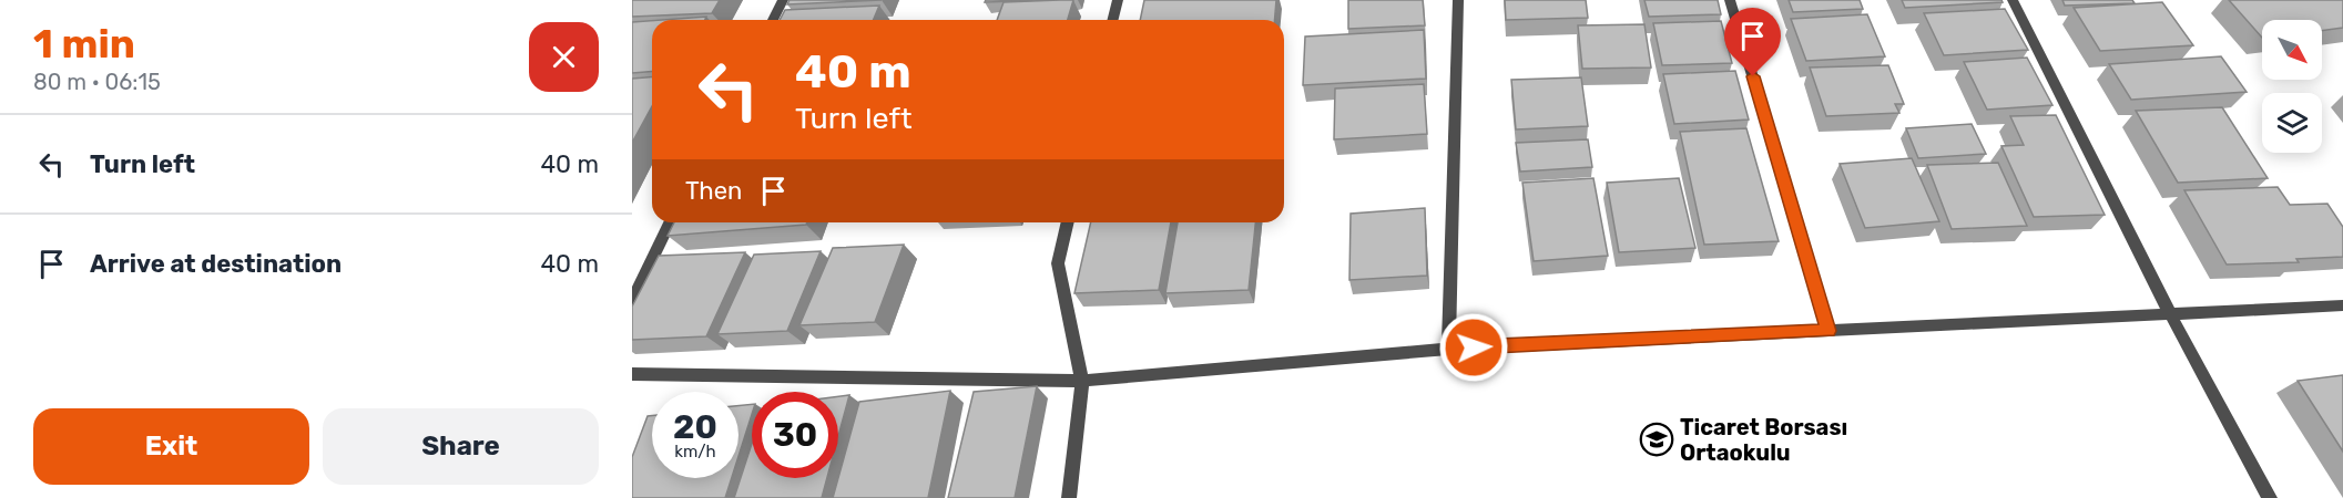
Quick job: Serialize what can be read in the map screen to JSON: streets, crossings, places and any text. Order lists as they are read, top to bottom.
{
  "places": {
    "school or university": ["Ticaret Borsası Ortaokulu"]
  },
  "north": "bottom right",
  "page": {
    "heading": ["1 min", "80 m · 06:15"],
    "turn": ["40 m", "Turn left"],
    "list": [
      {
        "name": "Turn left",
        "value": "40 m"
      },
      {
        "name": "Arrive at destination",
        "value": "40 m"
      }
    ],
    "then": "Then",
    "speed": "20 km/h",
    "limit": "30",
    "buttons": ["Exit", "Share"]
  }
}
